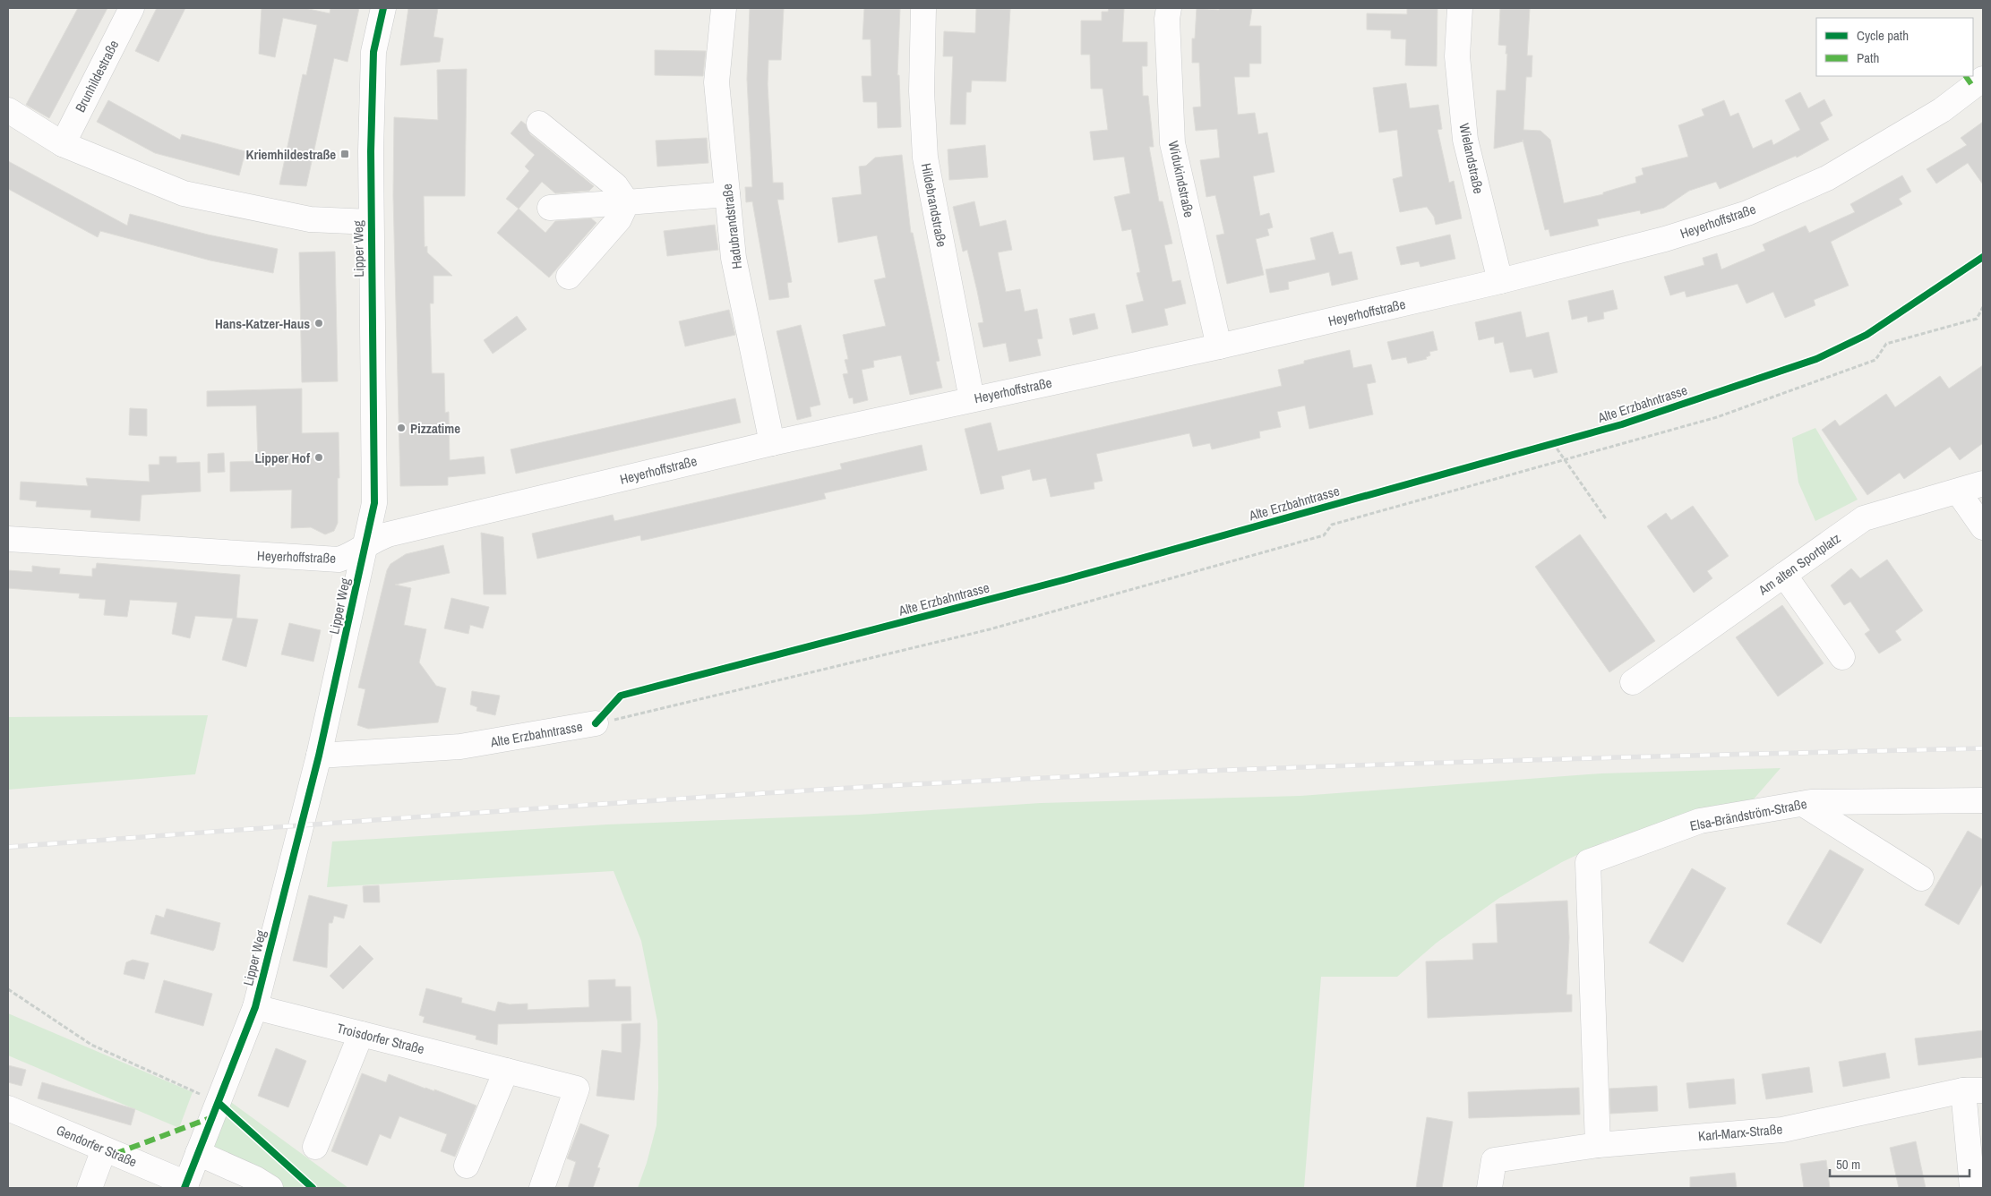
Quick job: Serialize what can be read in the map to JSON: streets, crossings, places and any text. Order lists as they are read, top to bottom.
{
  "streets": {
    "street": [
      "Brunhildestraße",
      "Wielandstraße",
      "Widukindstraße",
      "Hildebrandstraße",
      "Heyerhoffstraße",
      "Hadubrandstraße",
      "Lipper Weg",
      "Alte Erzbahntrasse",
      "Am alten Sportplatz",
      "Elsa-Brändström-Straße",
      "Troisdorfer Straße",
      "Karl-Marx-Straße",
      "Gendorfer Straße"
    ]
  },
  "crossings": [
    ["Wielandstraße", "Heyerhoffstraße"],
    ["Widukindstraße", "Heyerhoffstraße"],
    ["Hildebrandstraße", "Heyerhoffstraße"],
    ["Heyerhoffstraße", "Hadubrandstraße"],
    ["Heyerhoffstraße", "Lipper Weg"],
    ["Lipper Weg", "Alte Erzbahntrasse"],
    ["Lipper Weg", "Troisdorfer Straße"],
    ["Lipper Weg", "Gendorfer Straße"],
    ["Elsa-Brändström-Straße", "Karl-Marx-Straße"]
  ],
  "places": {
    "transit": ["Kriemhildestraße"],
    "other": ["Hans-Katzer-Haus", "Pizzatime", "Lipper Hof"]
  },
  "legend": ["Cycle path", "Path"],
  "scale_bar": "50 m"
}
